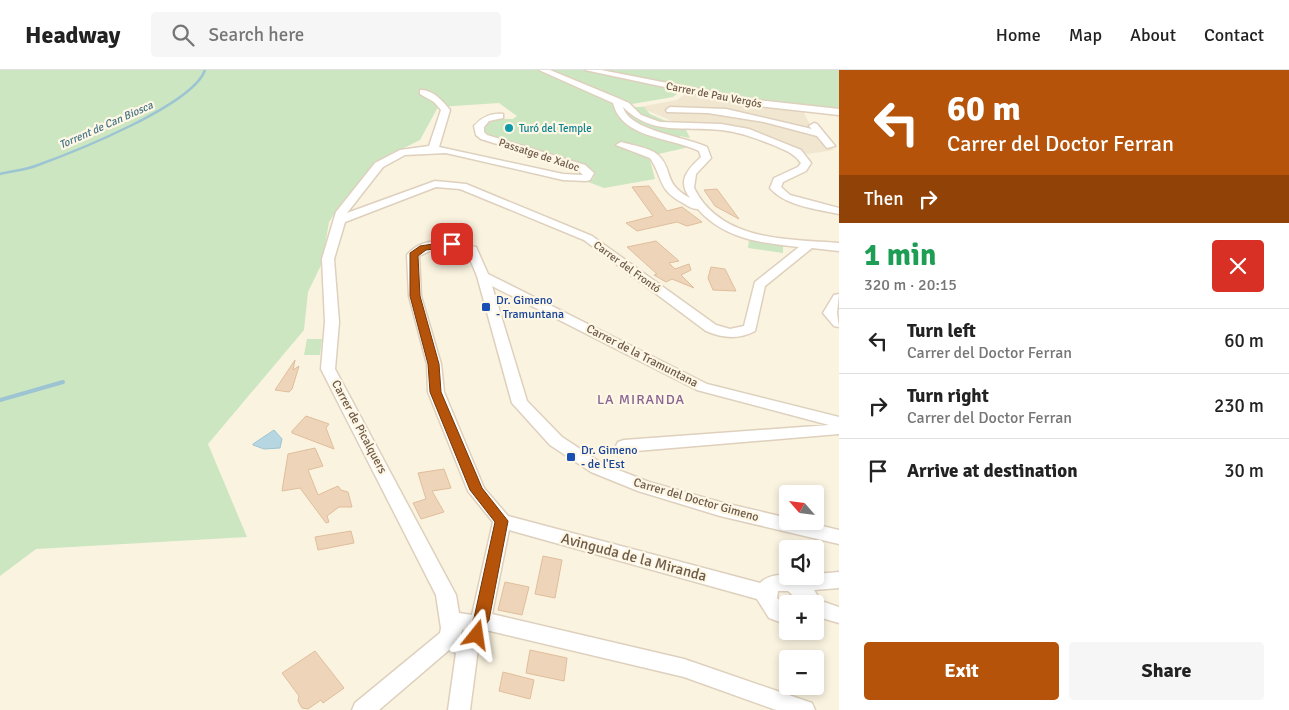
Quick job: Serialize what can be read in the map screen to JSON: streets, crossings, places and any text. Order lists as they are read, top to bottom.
{
  "streets": {
    "street": [
      "Carrer de Pau Vergós",
      "Passatge de Xaloc",
      "Carrer del Frontó",
      "Carrer de la Tramuntana",
      "Carrer de Picalquers",
      "Carrer del Doctor Gimeno",
      "Avinguda de la Miranda"
    ]
  },
  "crossings": [
    ["Passatge de Xaloc", "Carrer de Picalquers"],
    ["Carrer del Frontó", "Carrer de Picalquers"],
    ["Carrer de la Tramuntana", "Carrer del Doctor Gimeno"],
    ["Carrer del Doctor Gimeno", "Avinguda de la Miranda"]
  ],
  "districts": ["LA MIRANDA"],
  "water": ["Torrent de Can Biosca"],
  "places": {
    "other": ["Turó del Temple"],
    "transit": ["Dr. Gimeno - Tramuntana", "Dr. Gimeno - de l'Est"]
  },
  "north": "top left",
  "page": {
    "header": "Headway",
    "search": "Search here",
    "nav": [
      "Home",
      "Map",
      "About",
      "Contact"
    ],
    "turn": ["60 m", "Carrer del Doctor Ferran"],
    "then": "Then",
    "heading": ["1 min", "320 m · 20:15"],
    "list": [
      {
        "name": "Turn left",
        "note": "Carrer del Doctor Ferran",
        "value": "60 m"
      },
      {
        "name": "Turn right",
        "note": "Carrer del Doctor Ferran",
        "value": "230 m"
      },
      {
        "name": "Arrive at destination",
        "value": "30 m"
      }
    ],
    "map_buttons": ["+", "−"],
    "buttons": ["Exit", "Share"]
  }
}
